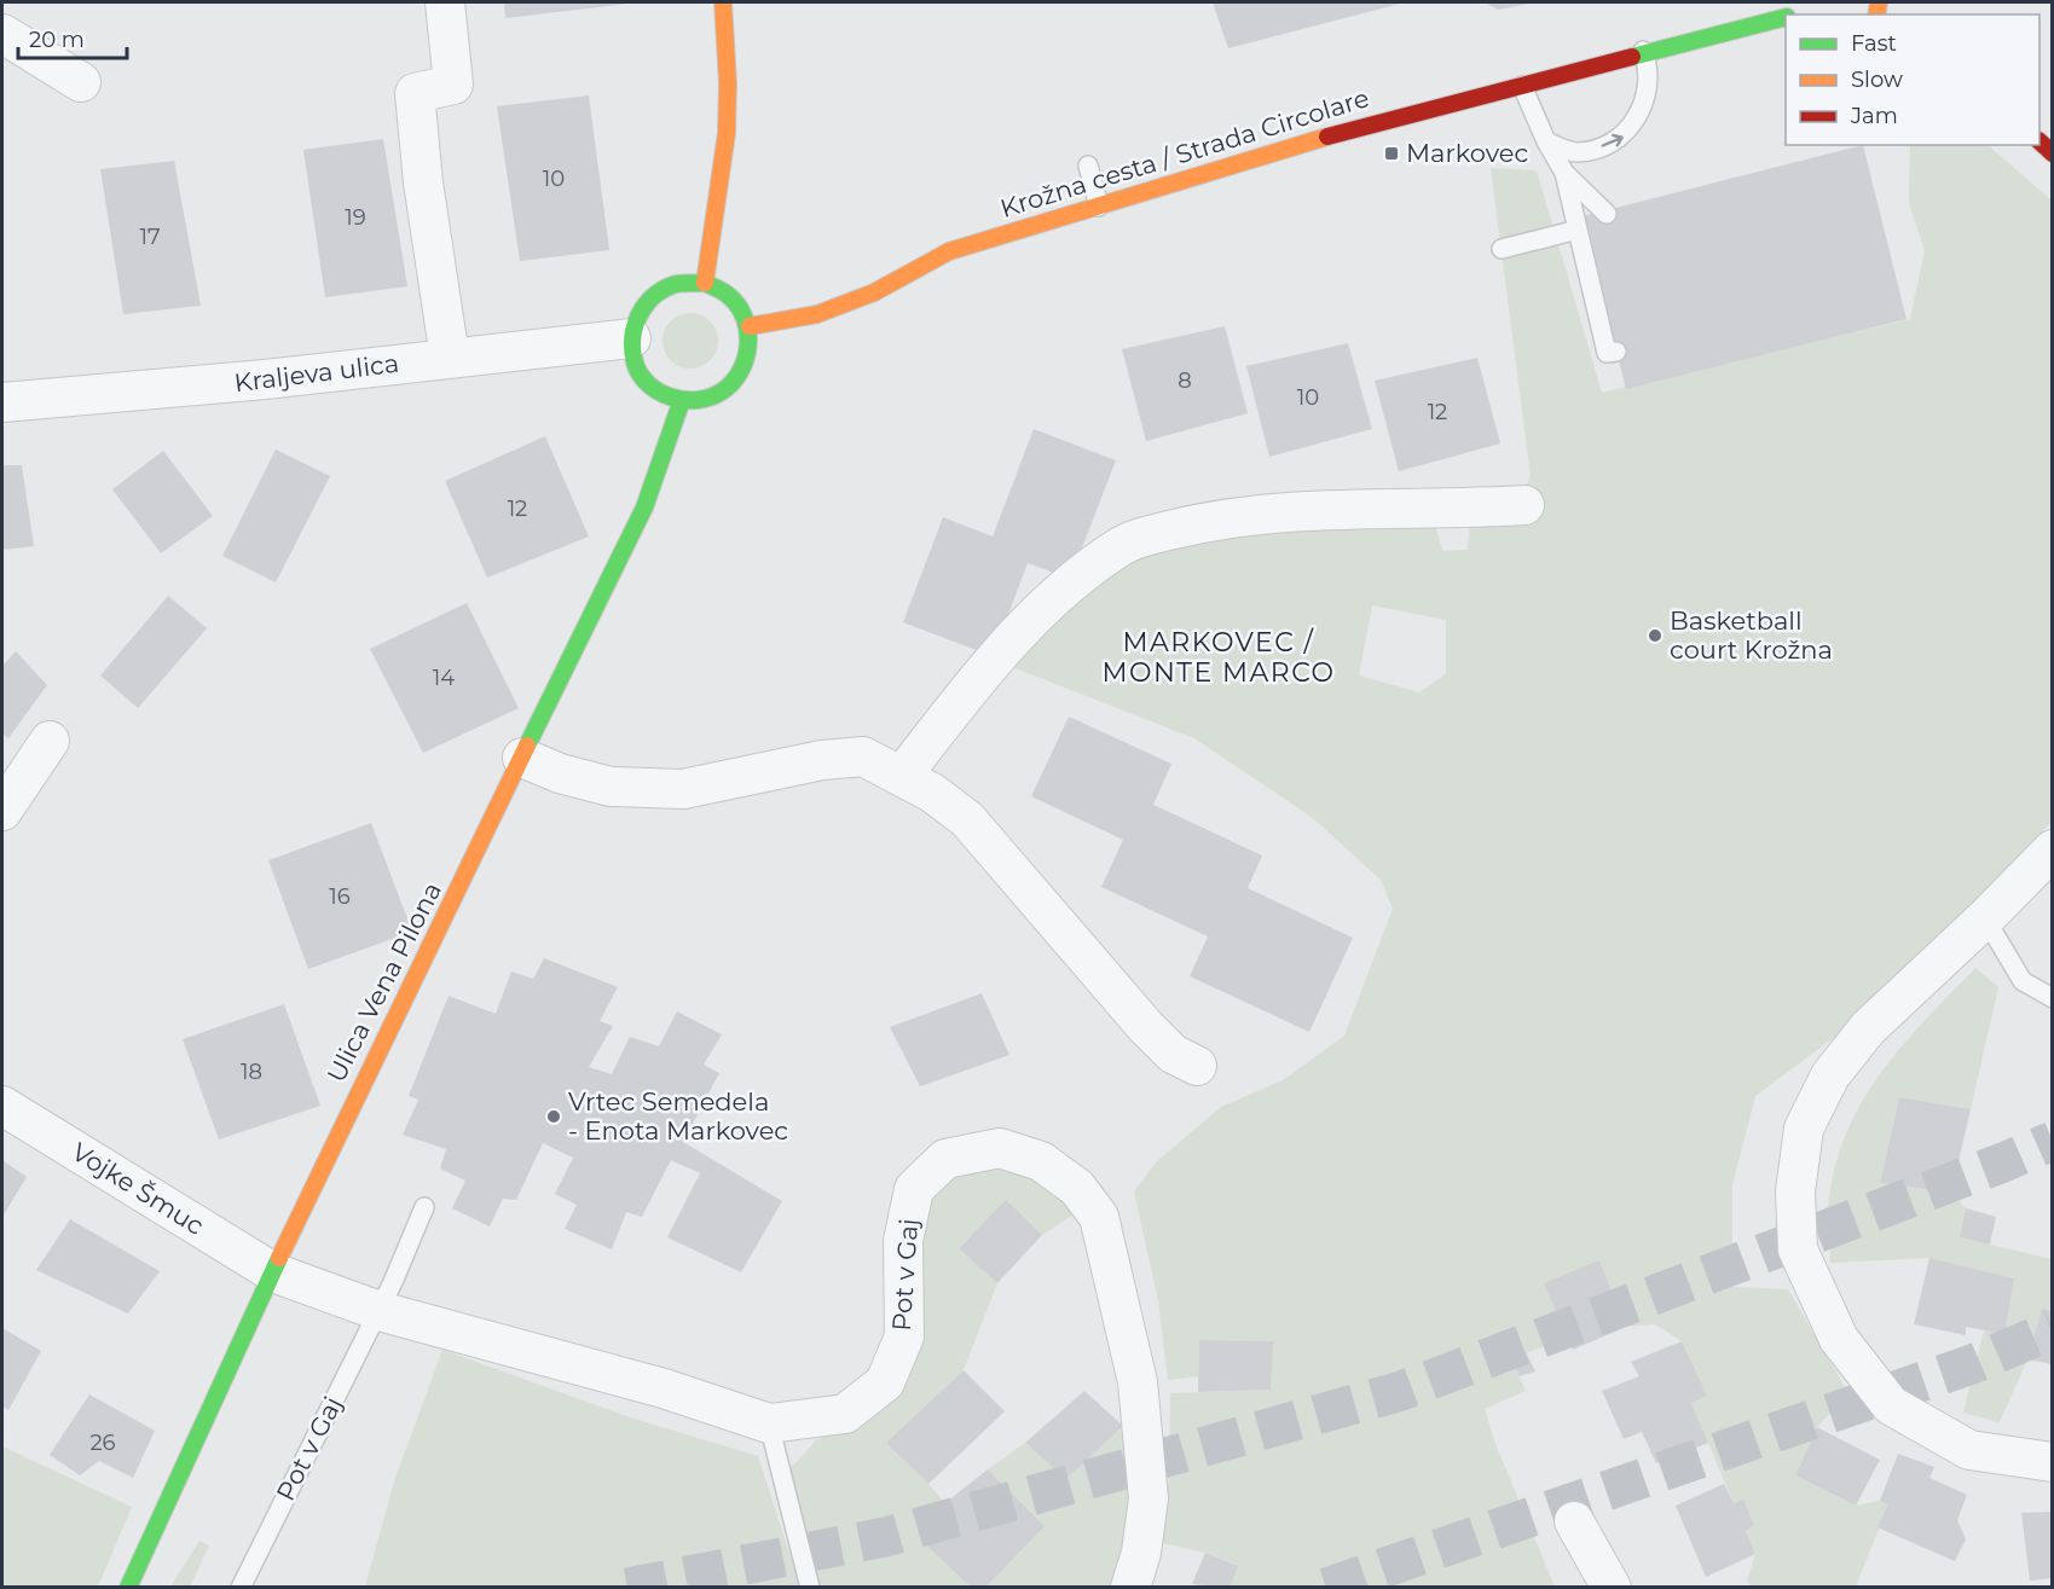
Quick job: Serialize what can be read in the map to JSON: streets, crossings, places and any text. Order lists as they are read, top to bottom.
{
  "streets": {
    "street": [
      "Krožna cesta / Strada Circolare",
      "Kraljeva ulica",
      "Ulica Vena Pilona",
      "Vojke Šmuc",
      "Pot v Gaj"
    ]
  },
  "crossings": [
    ["Krožna cesta / Strada Circolare", "Kraljeva ulica"],
    ["Krožna cesta / Strada Circolare", "Ulica Vena Pilona"],
    ["Kraljeva ulica", "Ulica Vena Pilona"],
    ["Ulica Vena Pilona", "Vojke Šmuc"],
    ["Ulica Vena Pilona", "Pot v Gaj"],
    ["Vojke Šmuc", "Pot v Gaj"]
  ],
  "districts": ["MARKOVEC / MONTE MARCO"],
  "places": {
    "transit": ["Markovec"],
    "other": ["Basketball court Krožna", "Vrtec Semedela - Enota Markovec"]
  },
  "house_numbers": [
    "10",
    "19",
    "17",
    "8",
    "10",
    "12",
    "12",
    "14",
    "16",
    "18",
    "26"
  ],
  "legend": ["Fast", "Slow", "Jam"],
  "scale_bar": "20 m"
}
